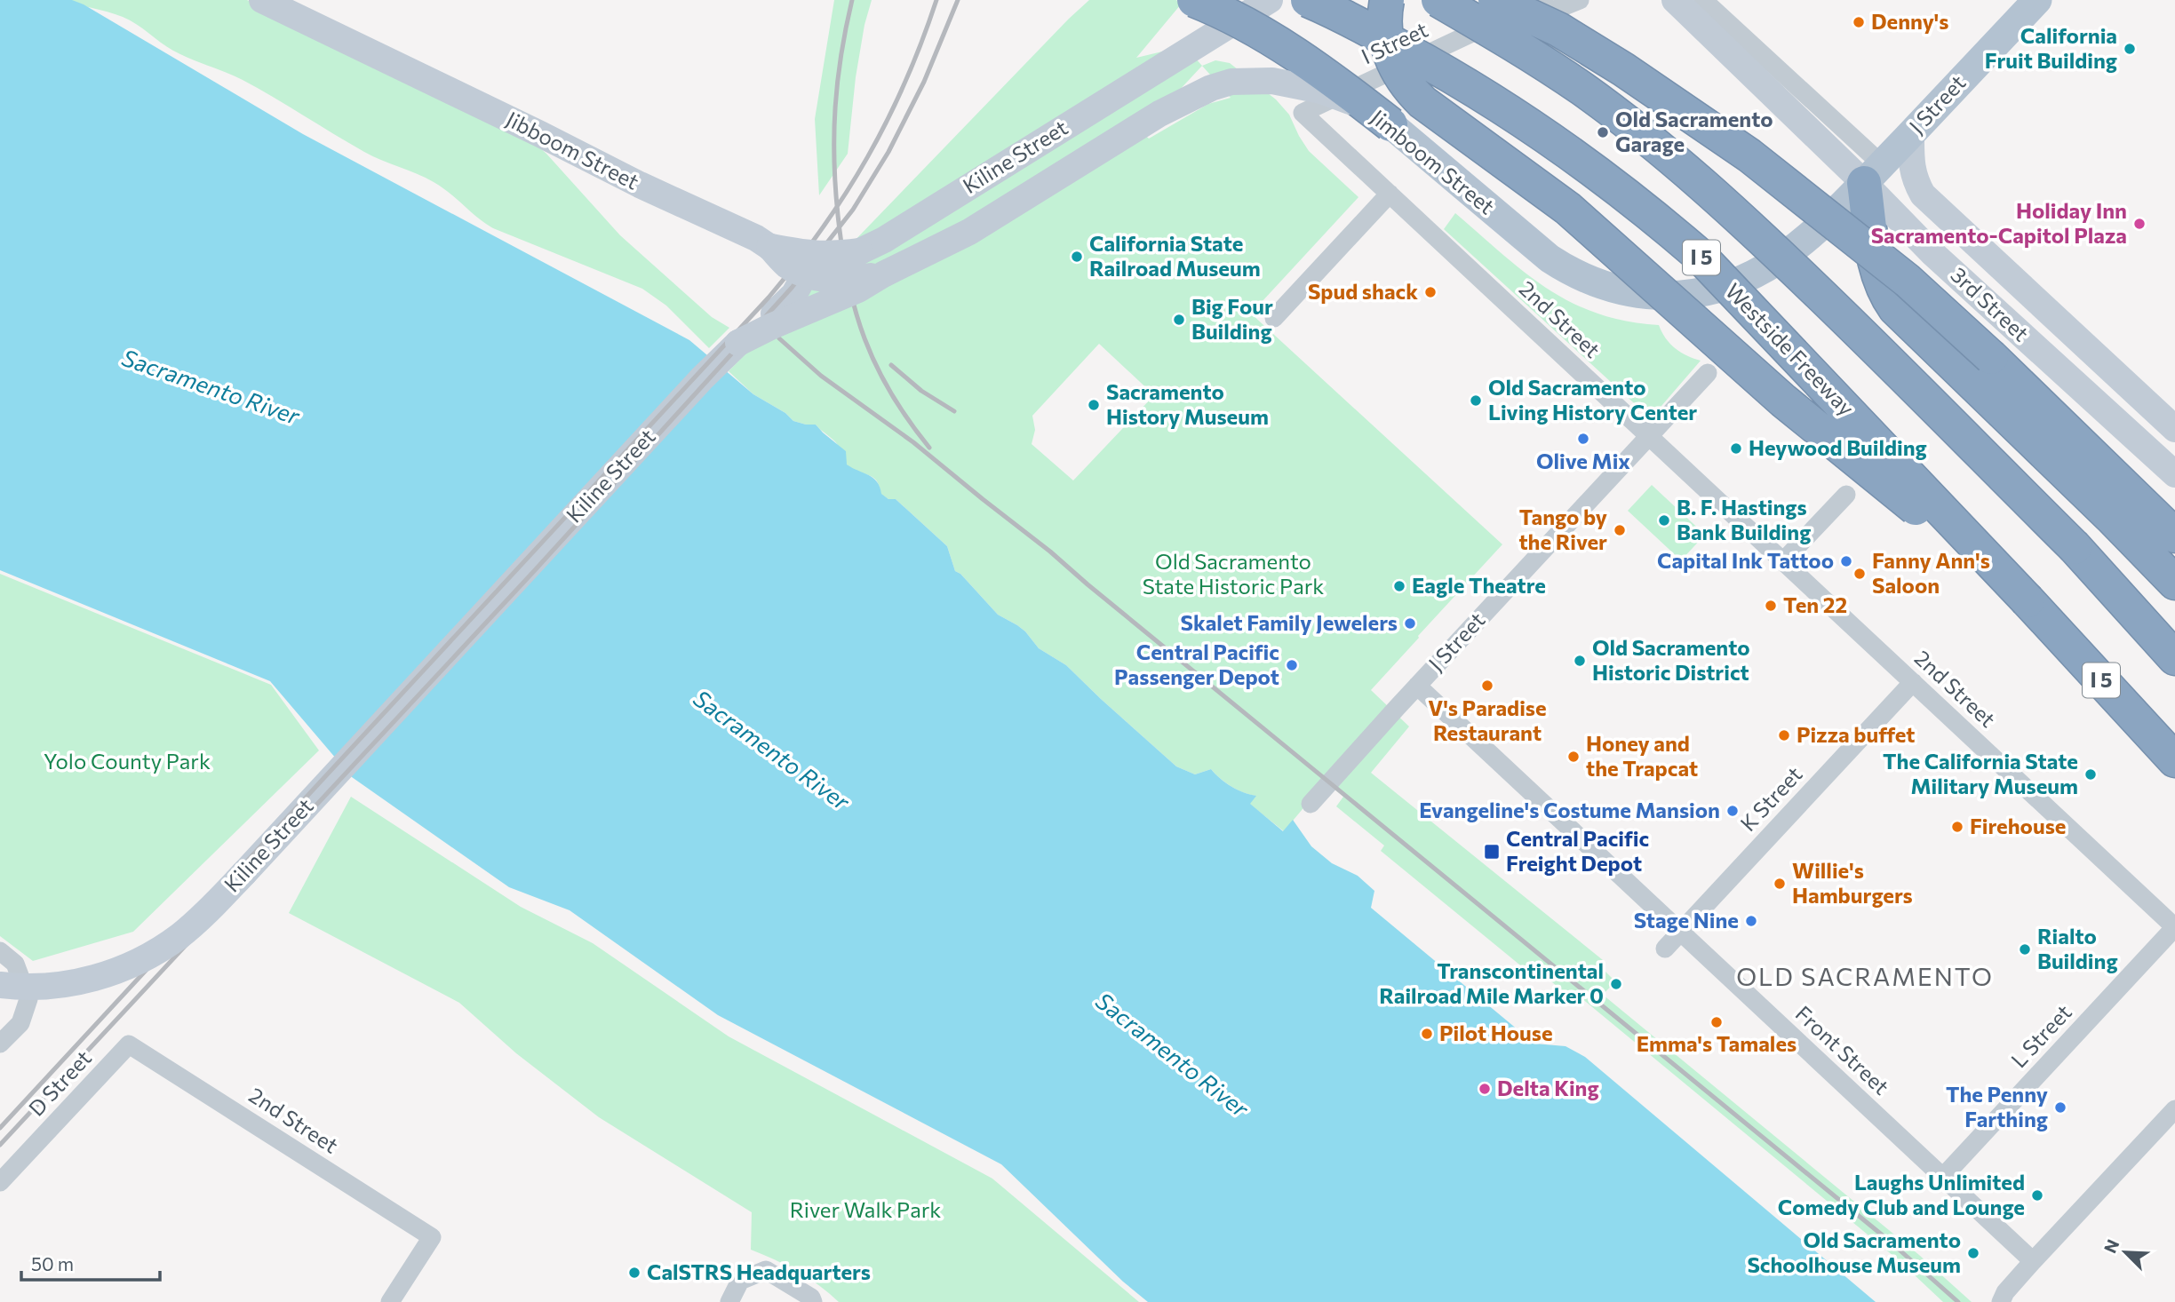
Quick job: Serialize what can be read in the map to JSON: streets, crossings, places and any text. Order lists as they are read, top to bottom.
{
  "streets": {
    "highway": ["I 5", "Westside Freeway"],
    "main road": [
      "J Street",
      "Jibboom Street",
      "Kiline Street",
      "Jimboom Street",
      "3rd Street"
    ],
    "street": [
      "I Street",
      "2nd Street",
      "K Street",
      "L Street",
      "Front Street",
      "D Street"
    ]
  },
  "crossings": [
    ["I Street", "2nd Street"],
    ["J Street", "Jimboom Street"],
    ["J Street", "3rd Street"],
    ["J Street", "2nd Street"],
    ["J Street", "Front Street"],
    ["Jibboom Street", "Kiline Street"],
    ["Jibboom Street", "Jimboom Street"],
    ["Jimboom Street", "3rd Street"],
    ["2nd Street", "K Street"],
    ["2nd Street", "L Street"],
    ["2nd Street", "D Street"],
    ["K Street", "Front Street"],
    ["L Street", "Front Street"]
  ],
  "districts": ["OLD SACRAMENTO"],
  "water": ["Sacramento River"],
  "parks": ["Old Sacramento State Historic Park", "Yolo County Park", "River Walk Park"],
  "places": {
    "other": [
      "Denny's",
      "California Fruit Building",
      "Old Sacramento Garage",
      "Holiday Inn Sacramento-Capitol Plaza",
      "California State Railroad Museum",
      "Spud shack",
      "Big Four Building",
      "Old Sacramento Living History Center",
      "Sacramento History Museum",
      "Olive Mix",
      "Heywood Building",
      "B. F. Hastings Bank Building",
      "Tango by the River",
      "Capital Ink Tattoo",
      "Fanny Ann's Saloon",
      "Eagle Theatre",
      "Ten 22",
      "Skalet Family Jewelers",
      "Old Sacramento Historic District",
      "Central Pacific Passenger Depot",
      "V's Paradise Restaurant",
      "Pizza buffet",
      "Honey and the Trapcat",
      "The California State Military Museum",
      "Evangeline's Costume Mansion",
      "Firehouse",
      "Willie's Hamburgers",
      "Stage Nine",
      "Rialto Building",
      "Transcontinental Railroad Mile Marker 0",
      "Emma's Tamales",
      "Pilot House",
      "Delta King",
      "The Penny Farthing",
      "Laughs Unlimited Comedy Club and Lounge",
      "Old Sacramento Schoolhouse Museum",
      "CalSTRS Headquarters"
    ],
    "transit": ["Central Pacific Freight Depot"]
  },
  "scale_bar": "50 m",
  "north": "top left"
}
